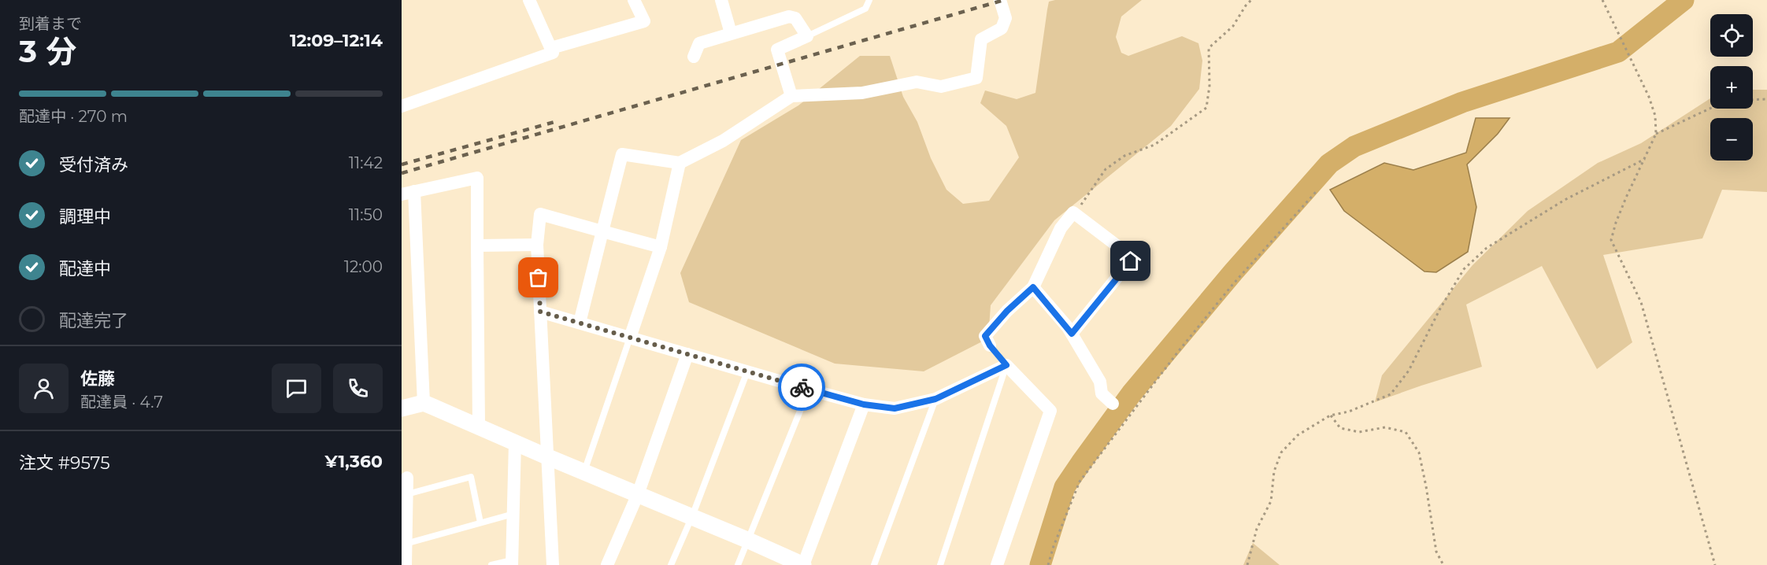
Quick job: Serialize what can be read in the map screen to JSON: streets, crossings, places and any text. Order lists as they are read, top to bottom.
{
  "page": {
    "heading": ["3 分", "到着まで", "12:09–12:14"],
    "panel": [
      "佐藤",
      "配達員 · 4.7",
      "注文 #9575",
      "¥1,360"
    ],
    "map_buttons": ["+", "−"],
    "bar": "配達中 · 270 m",
    "list": [
      ["受付済み", "11:42"],
      ["調理中", "11:50"],
      ["配達中", "12:00"],
      "配達完了"
    ]
  }
}
